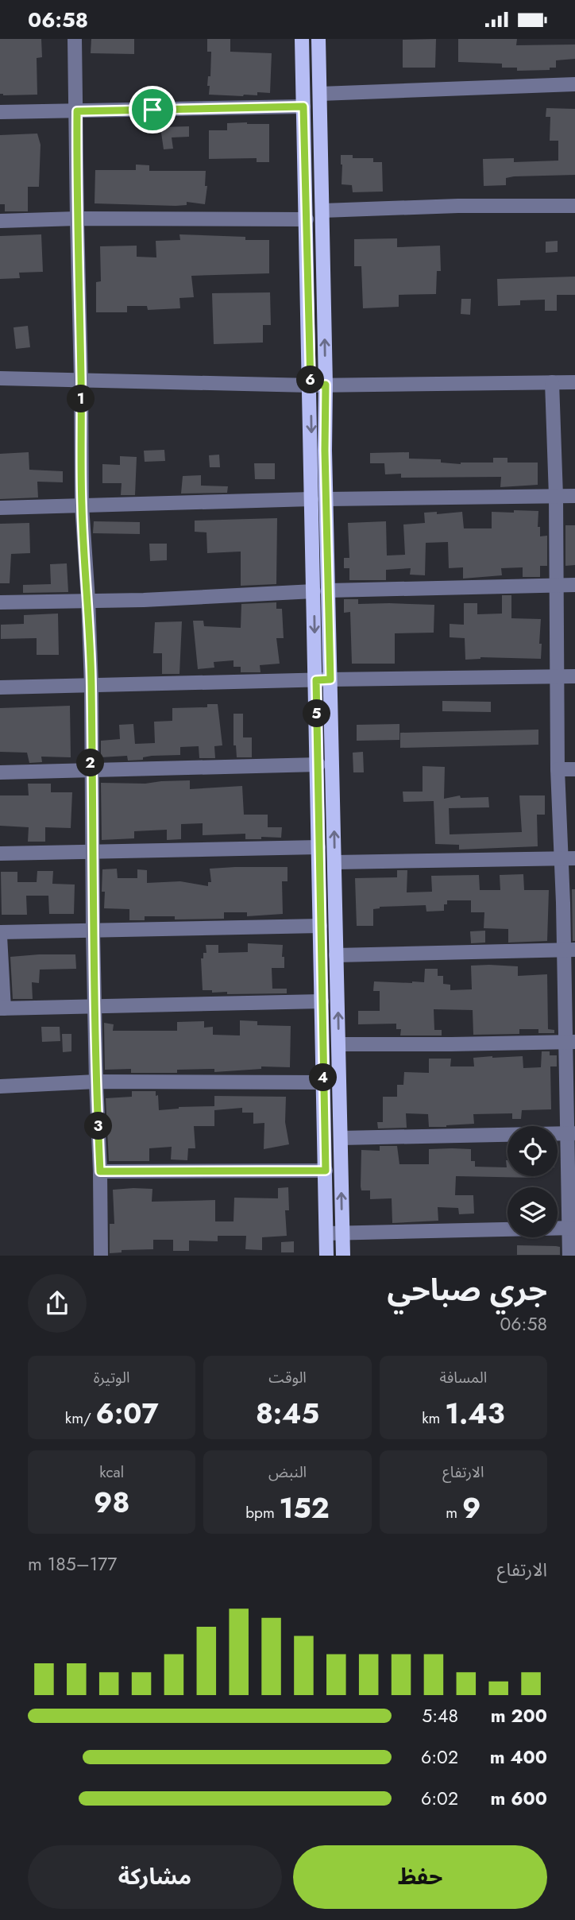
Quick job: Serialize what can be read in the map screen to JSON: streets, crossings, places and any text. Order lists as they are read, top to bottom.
{
  "page": {
    "status": "06:58",
    "pins": [
      "6",
      "1",
      "5",
      "2",
      "4",
      "3"
    ],
    "heading": ["جري صباحي", "06:58"],
    "stats": [
      ["المسافة", "1.43 km"],
      ["الوقت", "8:45"],
      ["الوتيرة", "6:07 /km"],
      ["الارتفاع", "9 m"],
      ["النبض", "152 bpm"],
      ["kcal", "98"]
    ],
    "chart": ["الارتفاع", "177–185 m"],
    "list": [
      {
        "name": "200 m",
        "note": "5:48"
      },
      {
        "name": "400 m",
        "note": "6:02"
      },
      {
        "name": "600 m",
        "note": "6:02"
      }
    ],
    "buttons": ["حفظ", "مشاركة"]
  }
}
